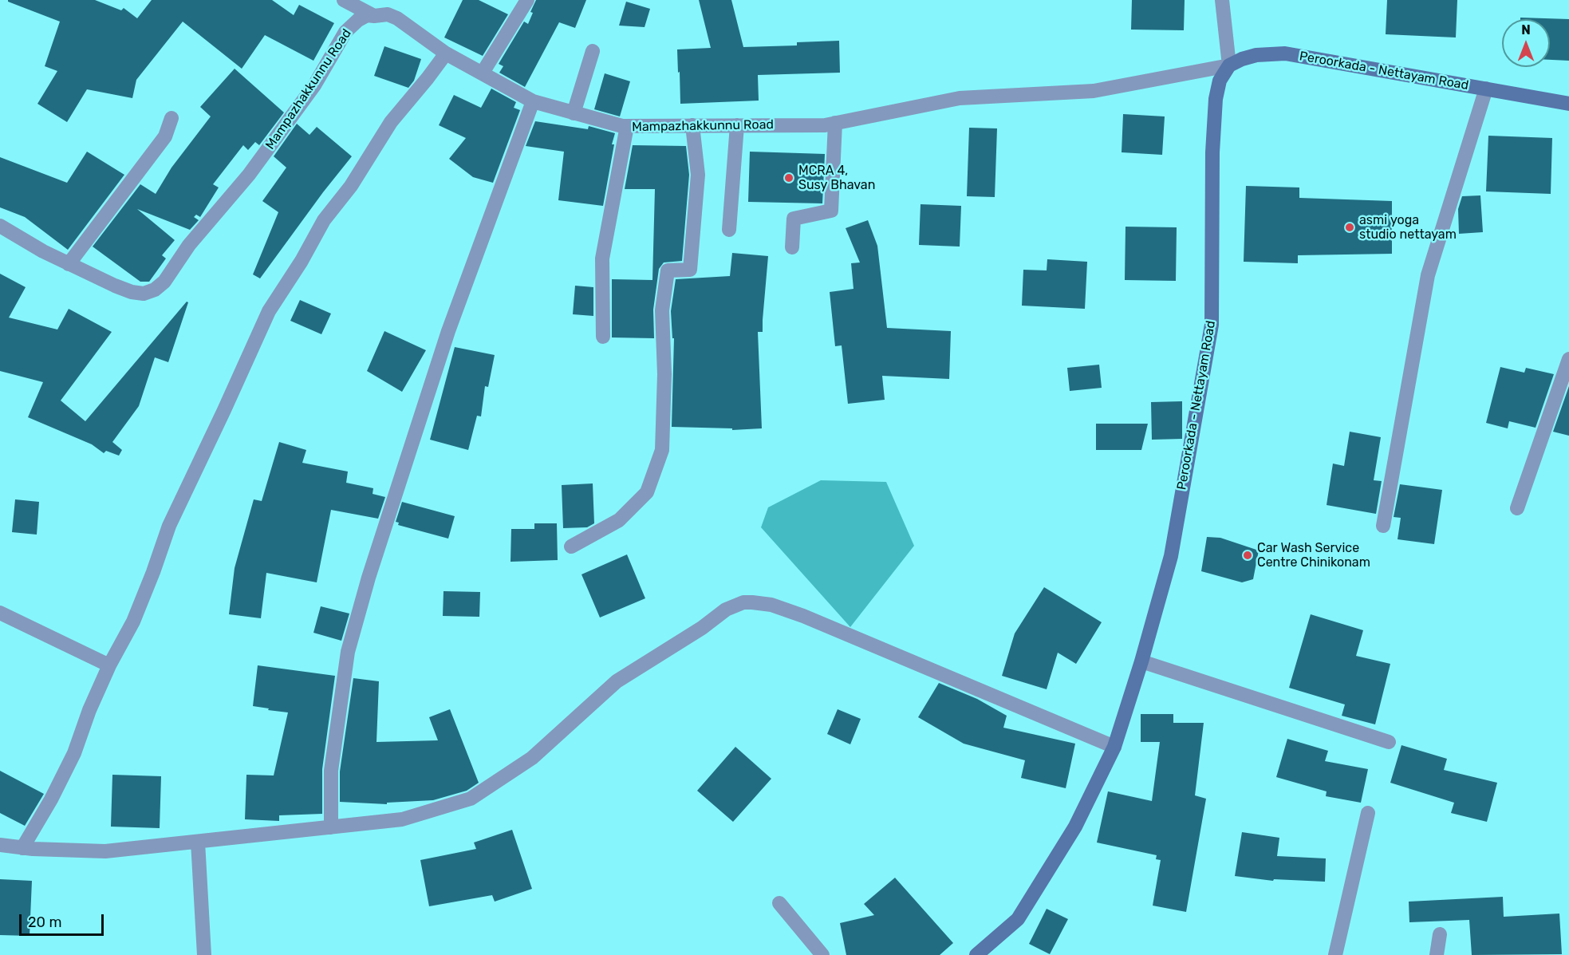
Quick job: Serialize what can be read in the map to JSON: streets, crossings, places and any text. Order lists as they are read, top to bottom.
{
  "streets": {
    "street": ["Peroorkada - Nettayam Road", "Mampazhakkunnu Road"]
  },
  "crossings": [
    ["Peroorkada - Nettayam Road", "Mampazhakkunnu Road"]
  ],
  "places": ["MCRA 4, Susy Bhavan", "asmi yoga studio nettayam", "Car Wash Service Centre Chinikonam"],
  "scale_bar": "20 m",
  "north": "top"
}
